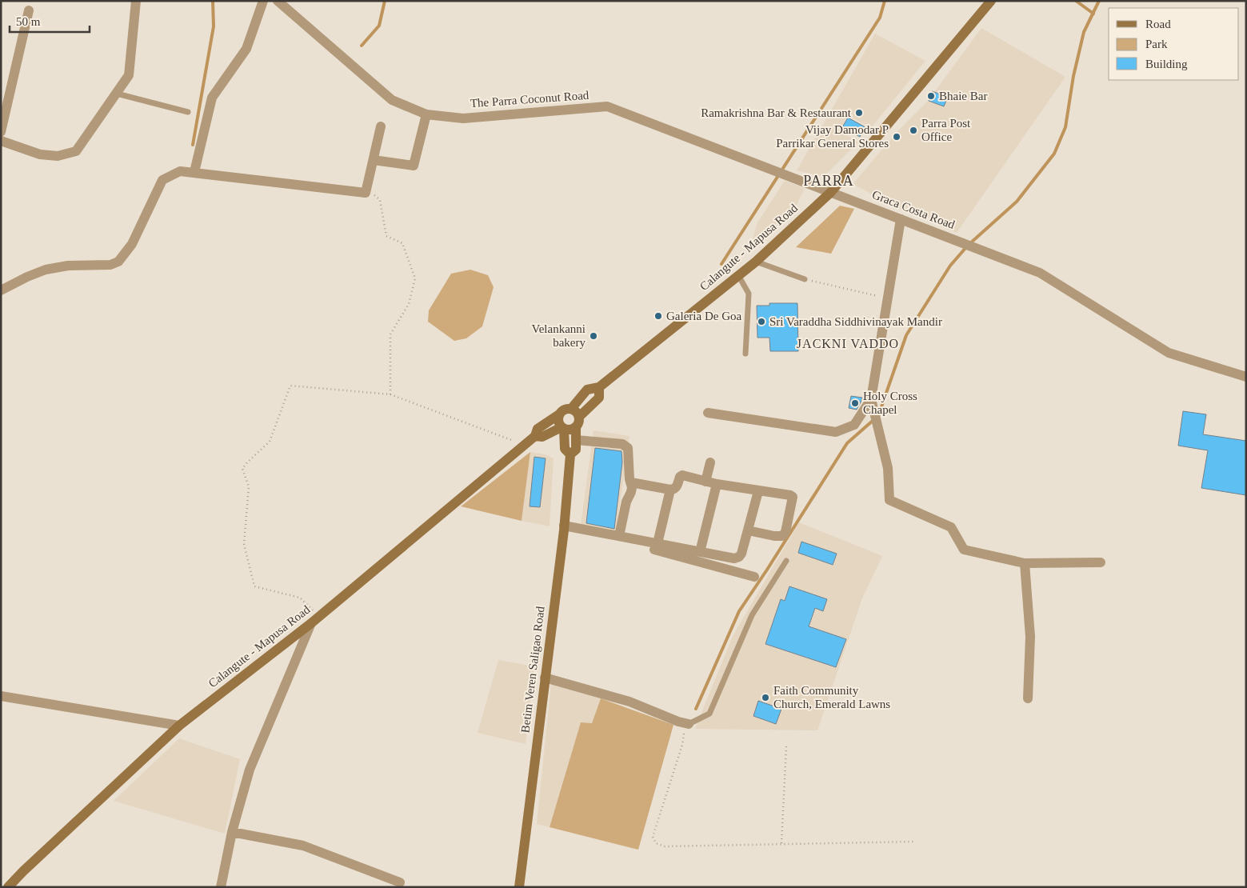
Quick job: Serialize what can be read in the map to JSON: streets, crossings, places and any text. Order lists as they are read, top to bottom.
{
  "streets": {
    "main road": ["Calangute - Mapusa Road", "Betim Veren Saligao Road"],
    "street": ["The Parra Coconut Road", "Graca Costa Road"]
  },
  "crossings": [
    ["The Parra Coconut Road", "Graca Costa Road"],
    ["The Parra Coconut Road", "Calangute - Mapusa Road"],
    ["Graca Costa Road", "Calangute - Mapusa Road"],
    ["Calangute - Mapusa Road", "Betim Veren Saligao Road"]
  ],
  "districts": ["PARRA", "JACKNI VADDO"],
  "places": [
    "Bhaie Bar",
    "Ramakrishna Bar & Restaurant",
    "Parra Post Office",
    "Vijay Damodar P Parrikar General Stores",
    "Galeria De Goa",
    "Sri Varaddha Siddhivinayak Mandir",
    "Velankanni bakery",
    "Holy Cross Chapel",
    "Faith Community Church, Emerald Lawns"
  ],
  "legend": ["Road", "Park", "Building"],
  "scale_bar": "50 m"
}
